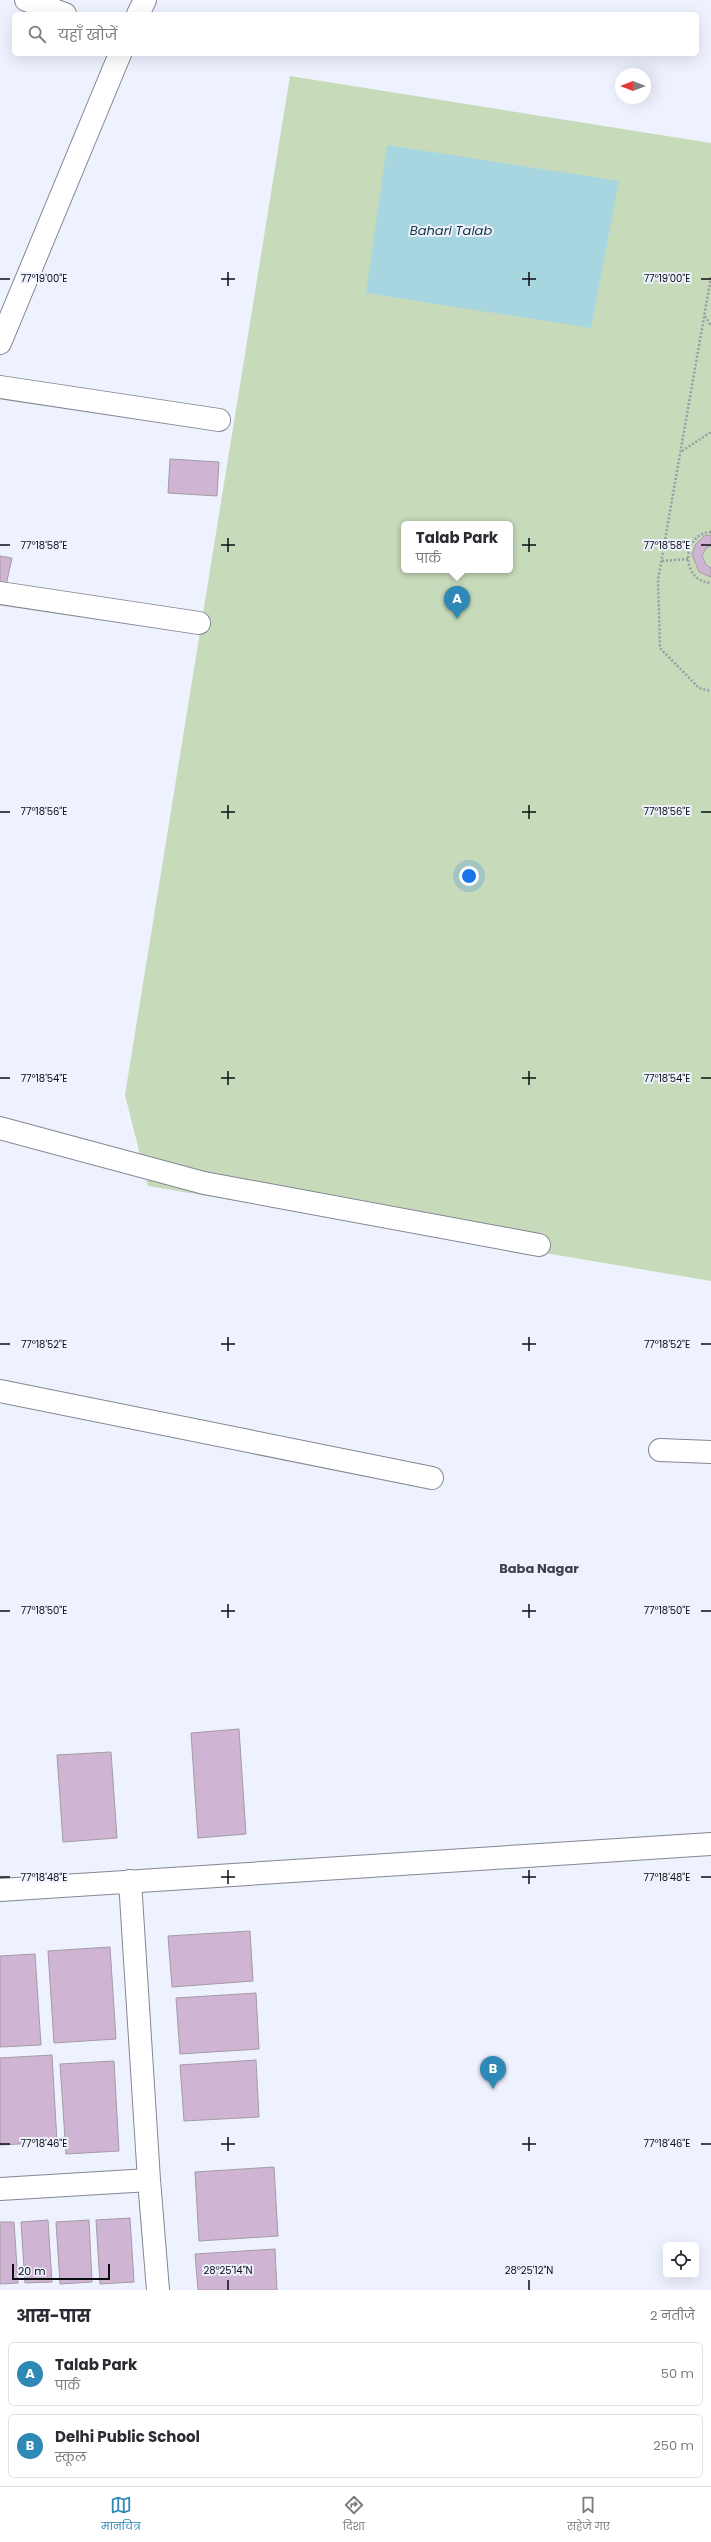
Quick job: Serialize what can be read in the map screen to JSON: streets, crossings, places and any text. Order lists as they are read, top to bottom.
{
  "districts": ["Baba Nagar"],
  "water": ["Bahari Talab"],
  "scale_bar": "20 m",
  "north": "left",
  "page": {
    "search": "यहाँ खोजें",
    "popup": ["Talab Park", "पार्क"],
    "pins": ["A", "B"],
    "scale": "20 m",
    "heading": ["आस-पास", "2 नतीजे"],
    "list": [
      {
        "mark": "A",
        "name": "Talab Park",
        "note": "पार्क",
        "value": "50 m"
      },
      {
        "mark": "B",
        "name": "Delhi Public School",
        "note": "स्कूल",
        "value": "250 m"
      }
    ],
    "nav": ["मानचित्र", "दिशा", "सहेजे गए"]
  },
  "coordinates": [
    "77°19'00\"E",
    "77°18'58\"E",
    "77°18'56\"E",
    "77°18'54\"E",
    "77°18'52\"E",
    "77°18'50\"E",
    "77°18'48\"E",
    "77°18'46\"E",
    "28°25'14\"N",
    "28°25'12\"N"
  ]
}
